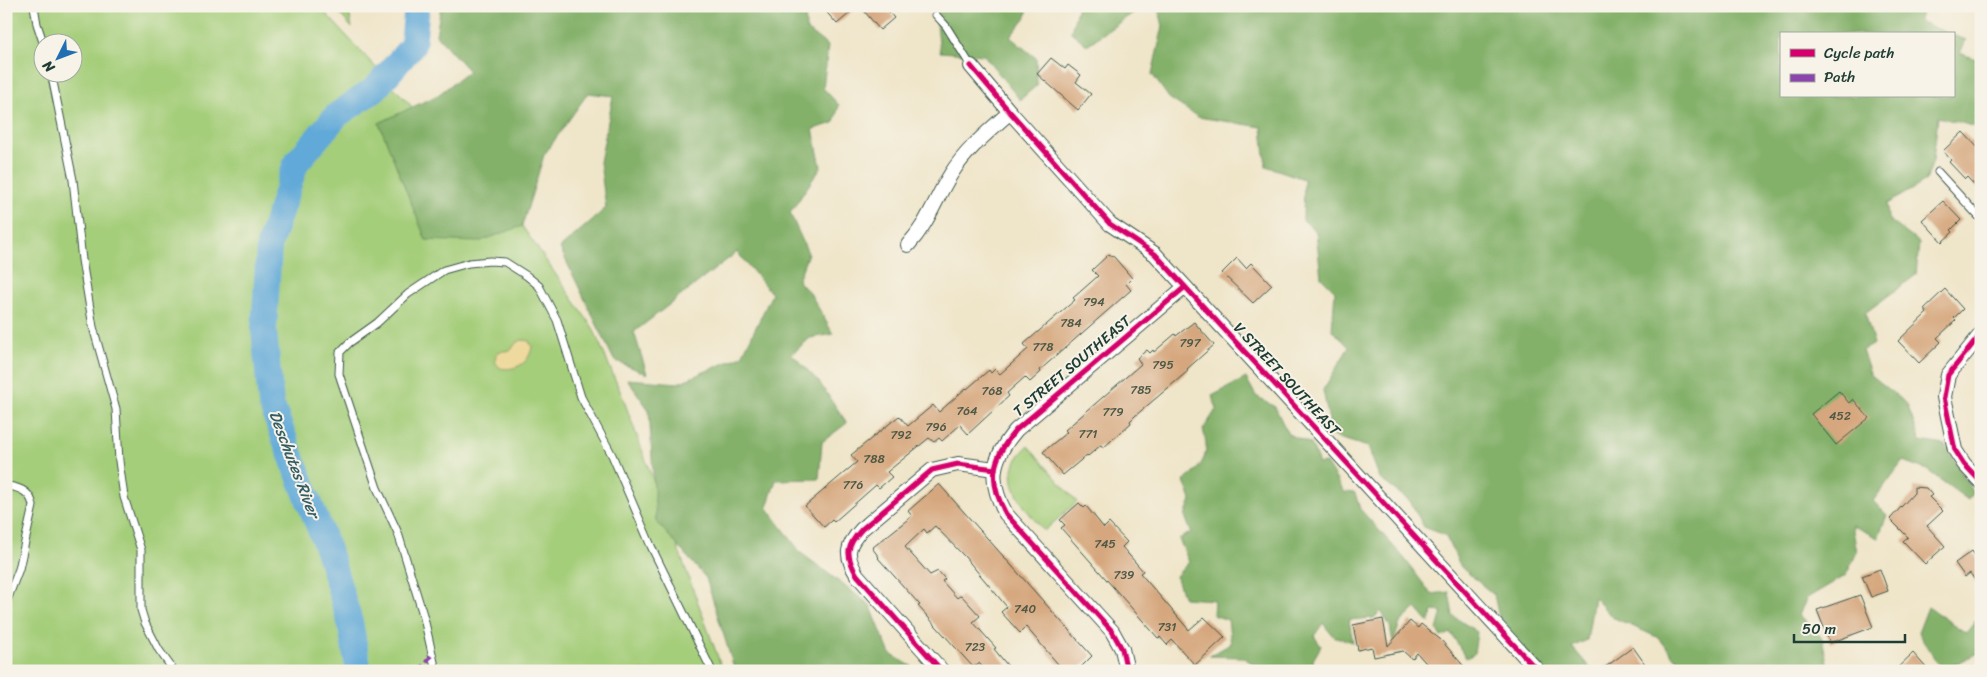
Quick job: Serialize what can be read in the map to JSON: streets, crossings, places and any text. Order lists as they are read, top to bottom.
{
  "streets": {
    "street": ["T STREET SOUTHEAST", "V STREET SOUTHEAST"]
  },
  "crossings": [
    ["T STREET SOUTHEAST", "V STREET SOUTHEAST"]
  ],
  "water": ["Deschutes River"],
  "house_numbers": [
    "794",
    "784",
    "797",
    "778",
    "795",
    "785",
    "768",
    "764",
    "779",
    "452",
    "796",
    "771",
    "792",
    "788",
    "776",
    "745",
    "739",
    "740",
    "731",
    "723"
  ],
  "legend": ["Cycle path", "Path"],
  "scale_bar": "50 m",
  "north": "bottom left"
}
